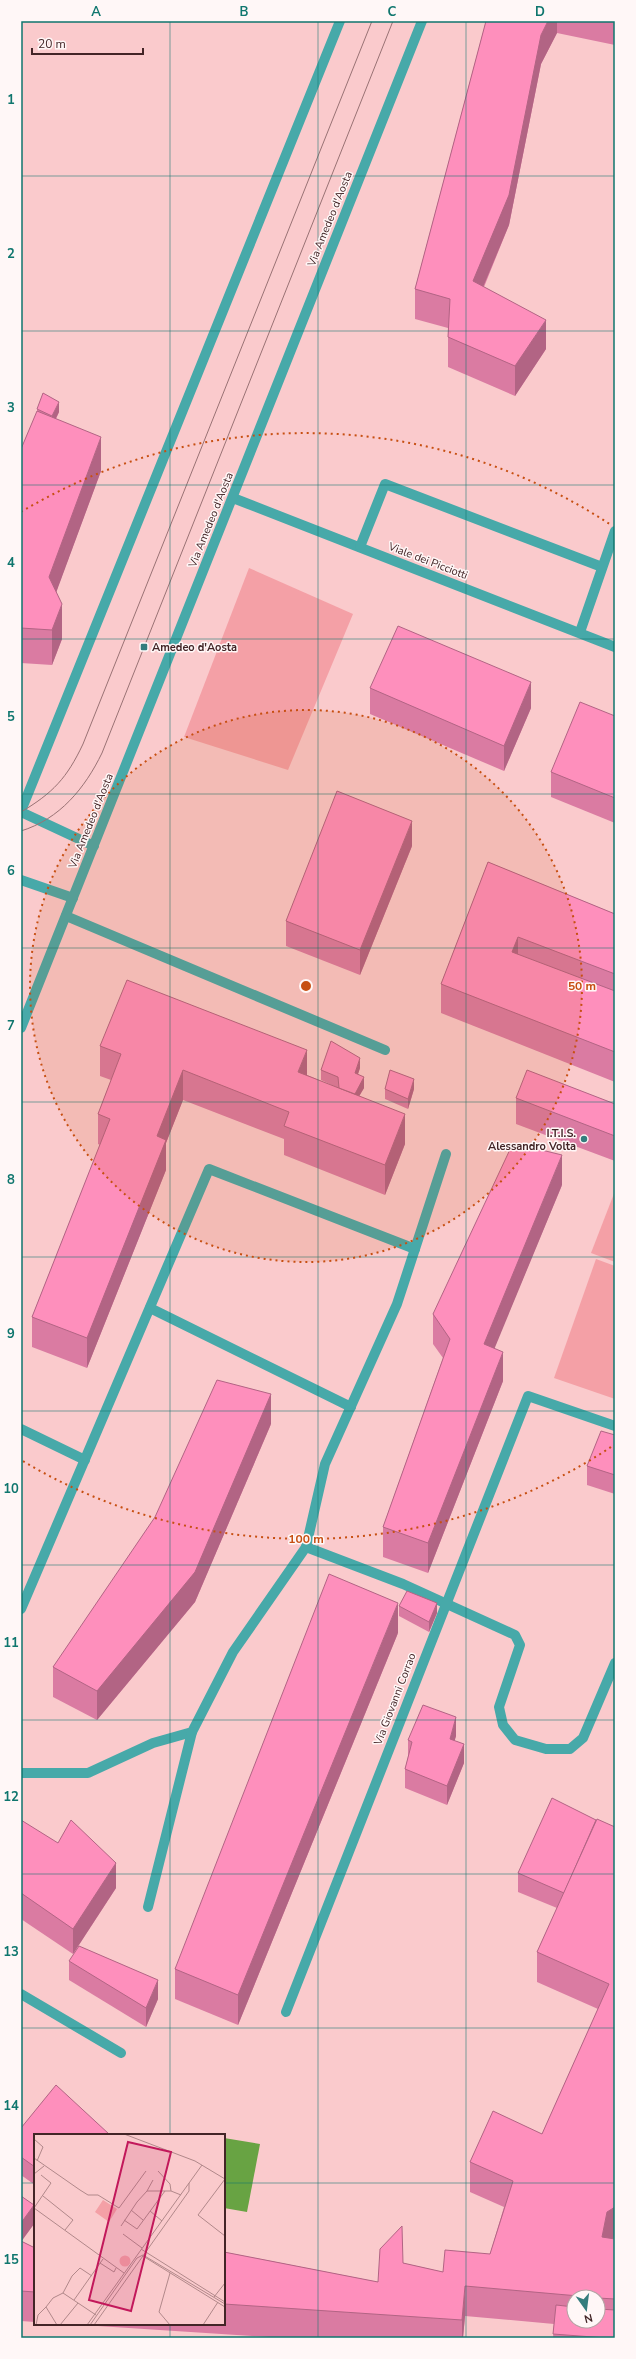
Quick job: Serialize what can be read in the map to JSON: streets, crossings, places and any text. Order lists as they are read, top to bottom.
{
  "streets": {
    "street": ["Via Amedeo d'Aosta", "Viale dei Picciotti", "Via Giovanni Corrao"]
  },
  "crossings": [
    ["Via Amedeo d'Aosta", "Viale dei Picciotti"]
  ],
  "places": {
    "transit": ["Amedeo d'Aosta"],
    "other": ["I.T.I.S. Alessandro Volta"]
  },
  "scale_bar": "20 m",
  "north": "bottom",
  "grid": {
    "columns": [
      "A",
      "B",
      "C",
      "D"
    ],
    "rows": [
      "1",
      "2",
      "3",
      "4",
      "5",
      "6",
      "7",
      "8",
      "9",
      "10",
      "11",
      "12",
      "13",
      "14",
      "15"
    ]
  },
  "rings": ["50 m", "100 m"]
}
